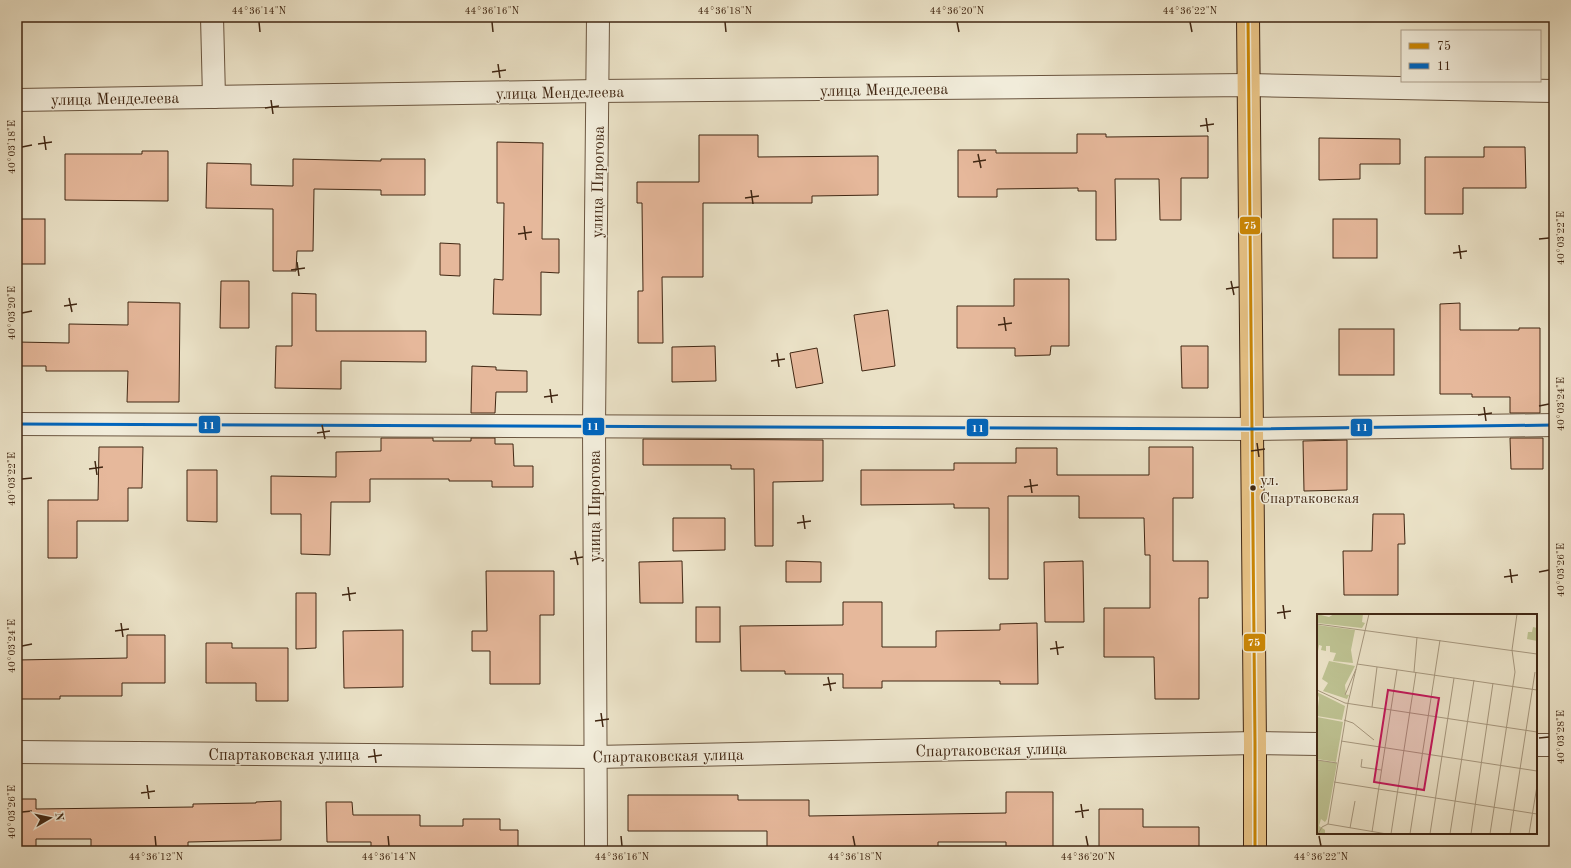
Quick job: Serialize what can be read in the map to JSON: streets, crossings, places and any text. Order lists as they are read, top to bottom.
{
  "streets": {
    "street": ["улица Менделеева", "улица Пирогова", "Спартаковская улица"]
  },
  "crossings": [
    ["улица Менделеева", "улица Пирогова"],
    ["улица Пирогова", "Спартаковская улица"]
  ],
  "places": ["ул. Спартаковская"],
  "lines": ["transit line 75", "transit line 11"],
  "legend": ["75", "11"],
  "north": "right",
  "coordinates": [
    "44°36'14\"N",
    "44°36'16\"N",
    "44°36'18\"N",
    "44°36'20\"N",
    "44°36'22\"N",
    "40°03'18\"E",
    "40°03'22\"E",
    "40°03'20\"E",
    "40°03'24\"E",
    "40°03'26\"E",
    "40°03'28\"E",
    "44°36'12\"N"
  ]
}
